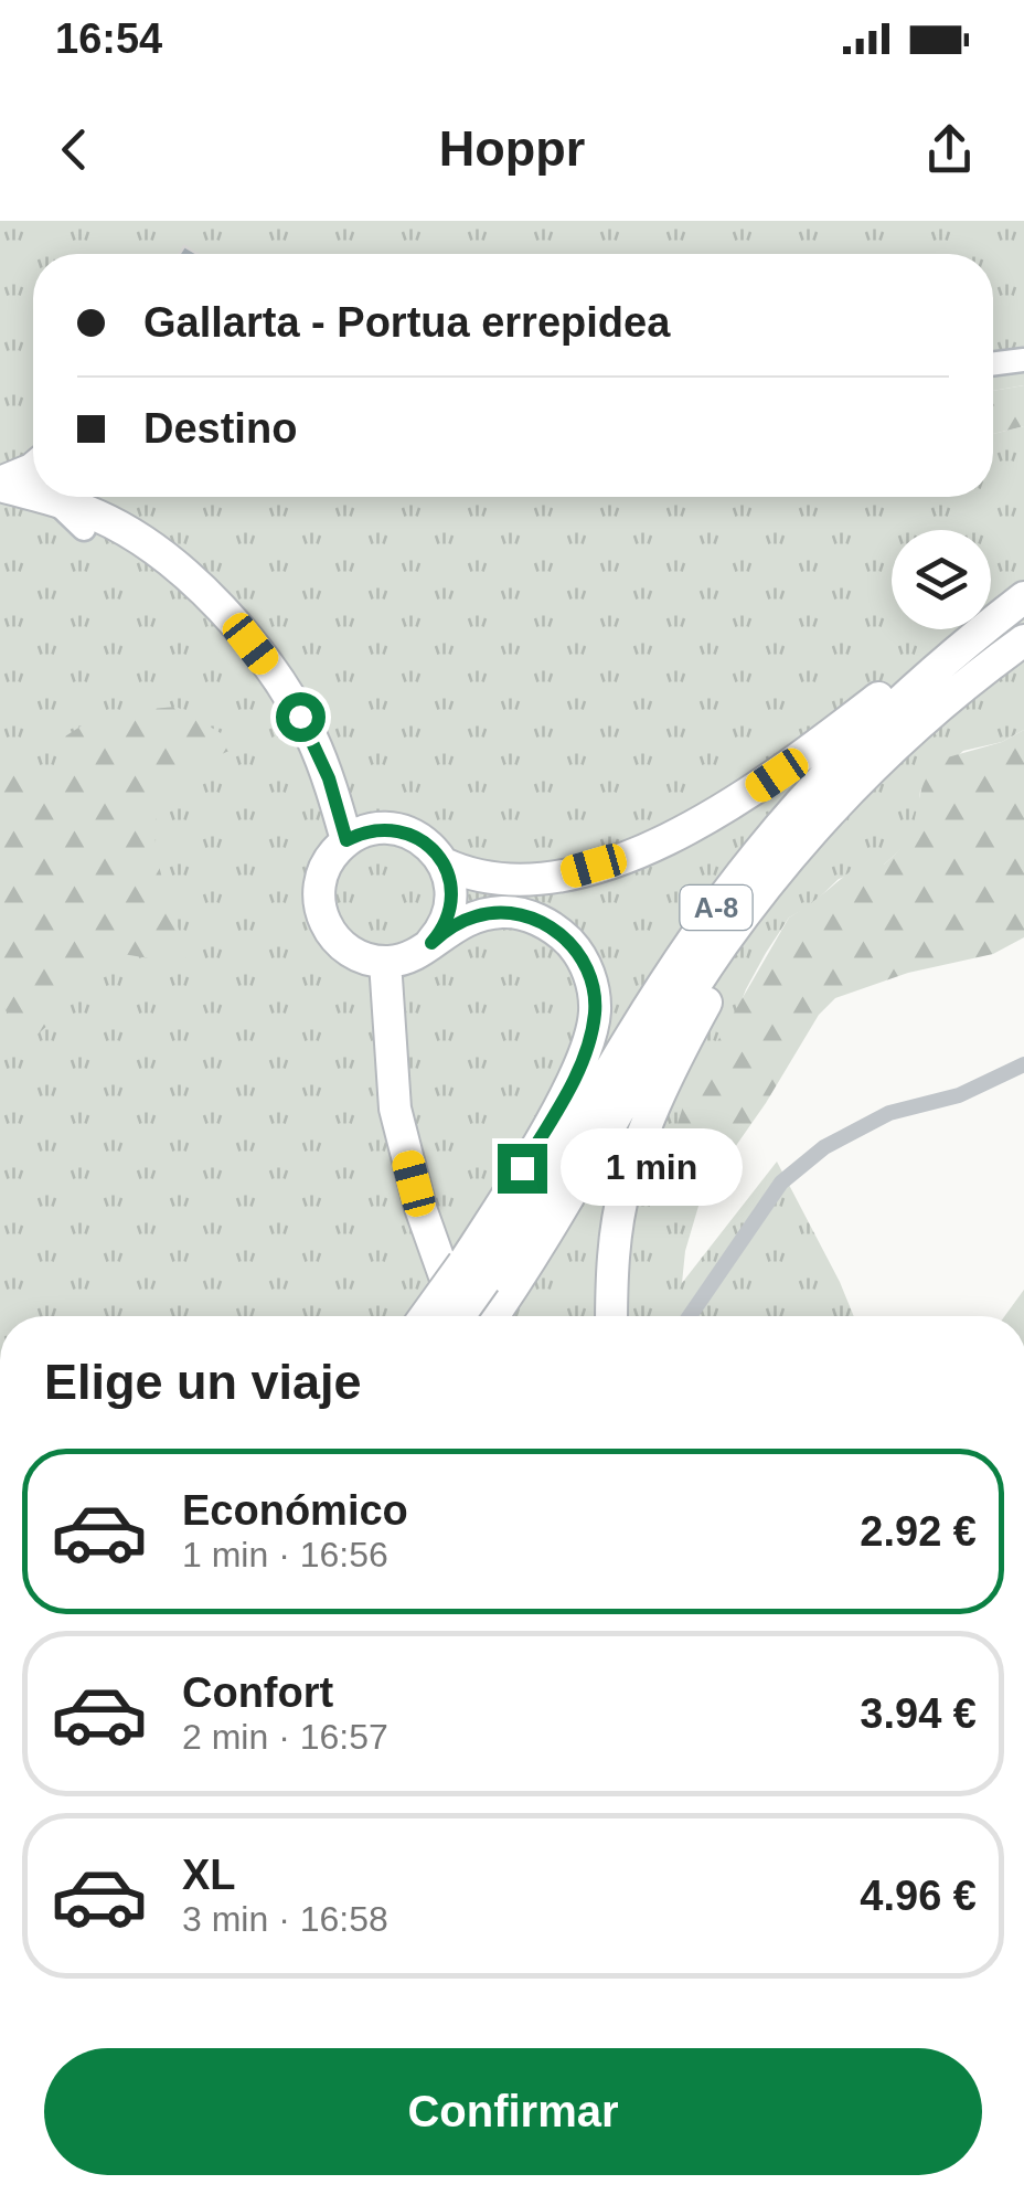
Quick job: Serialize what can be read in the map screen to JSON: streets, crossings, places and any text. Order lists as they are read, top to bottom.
{
  "streets": {
    "highway": ["A-8"]
  },
  "page": {
    "status": "16:54",
    "header": "Hoppr",
    "banner": ["Gallarta - Portua errepidea", "Destino"],
    "bubble": "1 min",
    "heading": "Elige un viaje",
    "list": [
      {
        "name": "Económico",
        "note": "1 min · 16:56",
        "value": "2.92 €"
      },
      {
        "name": "Confort",
        "note": "2 min · 16:57",
        "value": "3.94 €"
      },
      {
        "name": "XL",
        "note": "3 min · 16:58",
        "value": "4.96 €"
      }
    ],
    "buttons": "Confirmar"
  }
}
